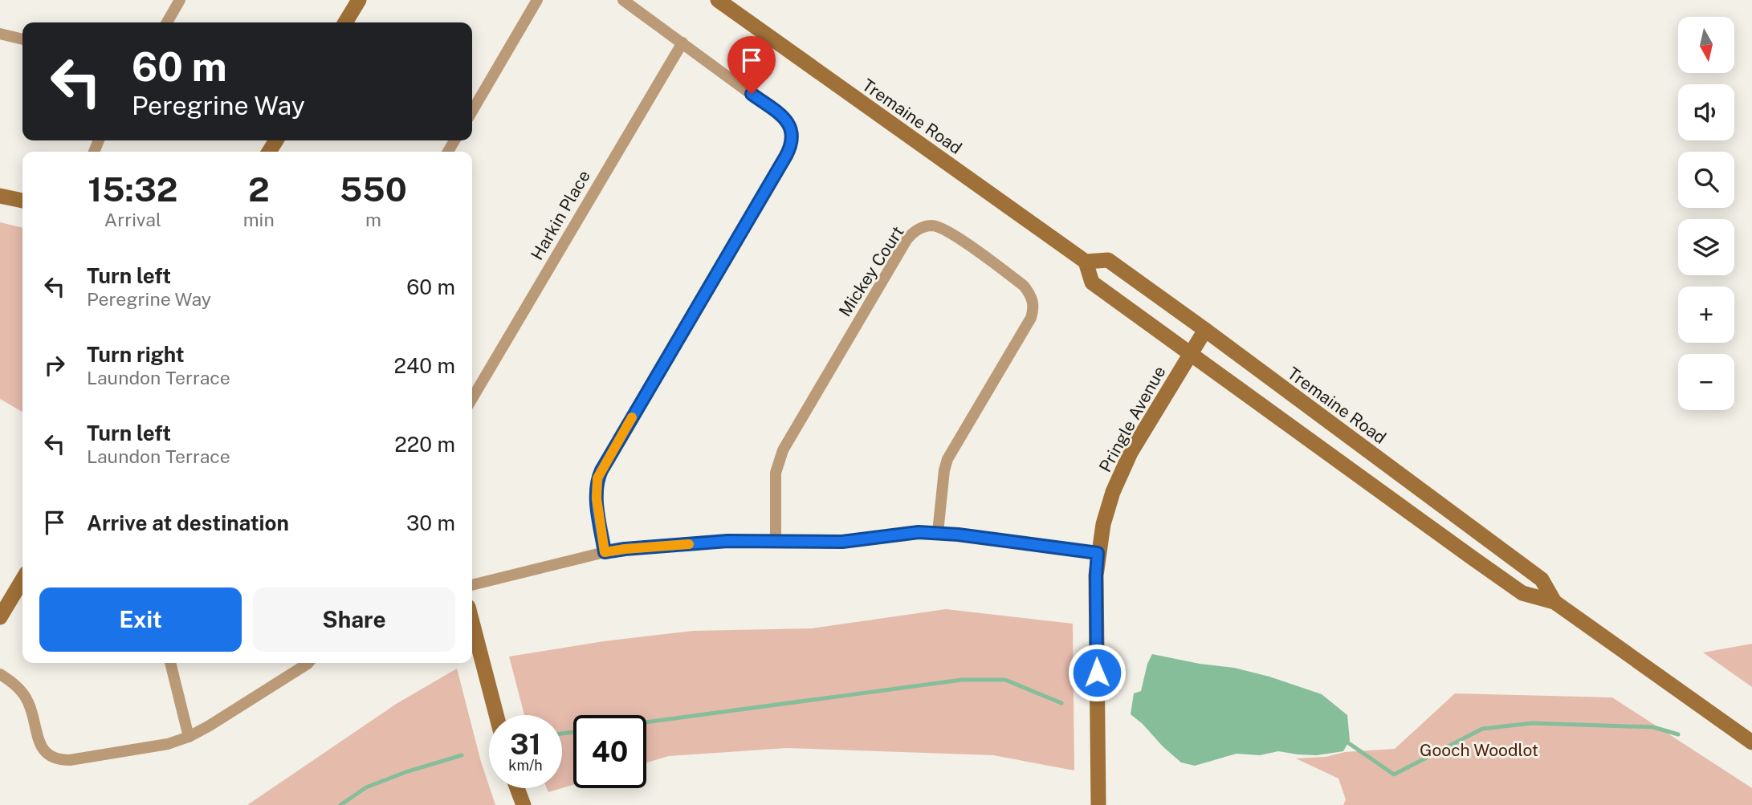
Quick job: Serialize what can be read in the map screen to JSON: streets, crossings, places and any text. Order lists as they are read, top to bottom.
{
  "streets": {
    "main road": ["Tremaine Road", "Pringle Avenue"],
    "street": ["Harkin Place", "Mickey Court"]
  },
  "crossings": [
    ["Tremaine Road", "Pringle Avenue"]
  ],
  "parks": ["Gooch Woodlot"],
  "north": "bottom",
  "page": {
    "map_buttons": ["+", "−"],
    "turn": ["60 m", "Peregrine Way"],
    "eta": [
      "15:32",
      "Arrival",
      "2",
      "min",
      "550",
      "m"
    ],
    "list": [
      {
        "name": "Turn left",
        "note": "Peregrine Way",
        "value": "60 m"
      },
      {
        "name": "Turn right",
        "note": "Laundon Terrace",
        "value": "240 m"
      },
      {
        "name": "Turn left",
        "note": "Laundon Terrace",
        "value": "220 m"
      },
      {
        "name": "Arrive at destination",
        "value": "30 m"
      }
    ],
    "buttons": ["Exit", "Share"],
    "speed": "31 km/h",
    "limit": "40"
  }
}
